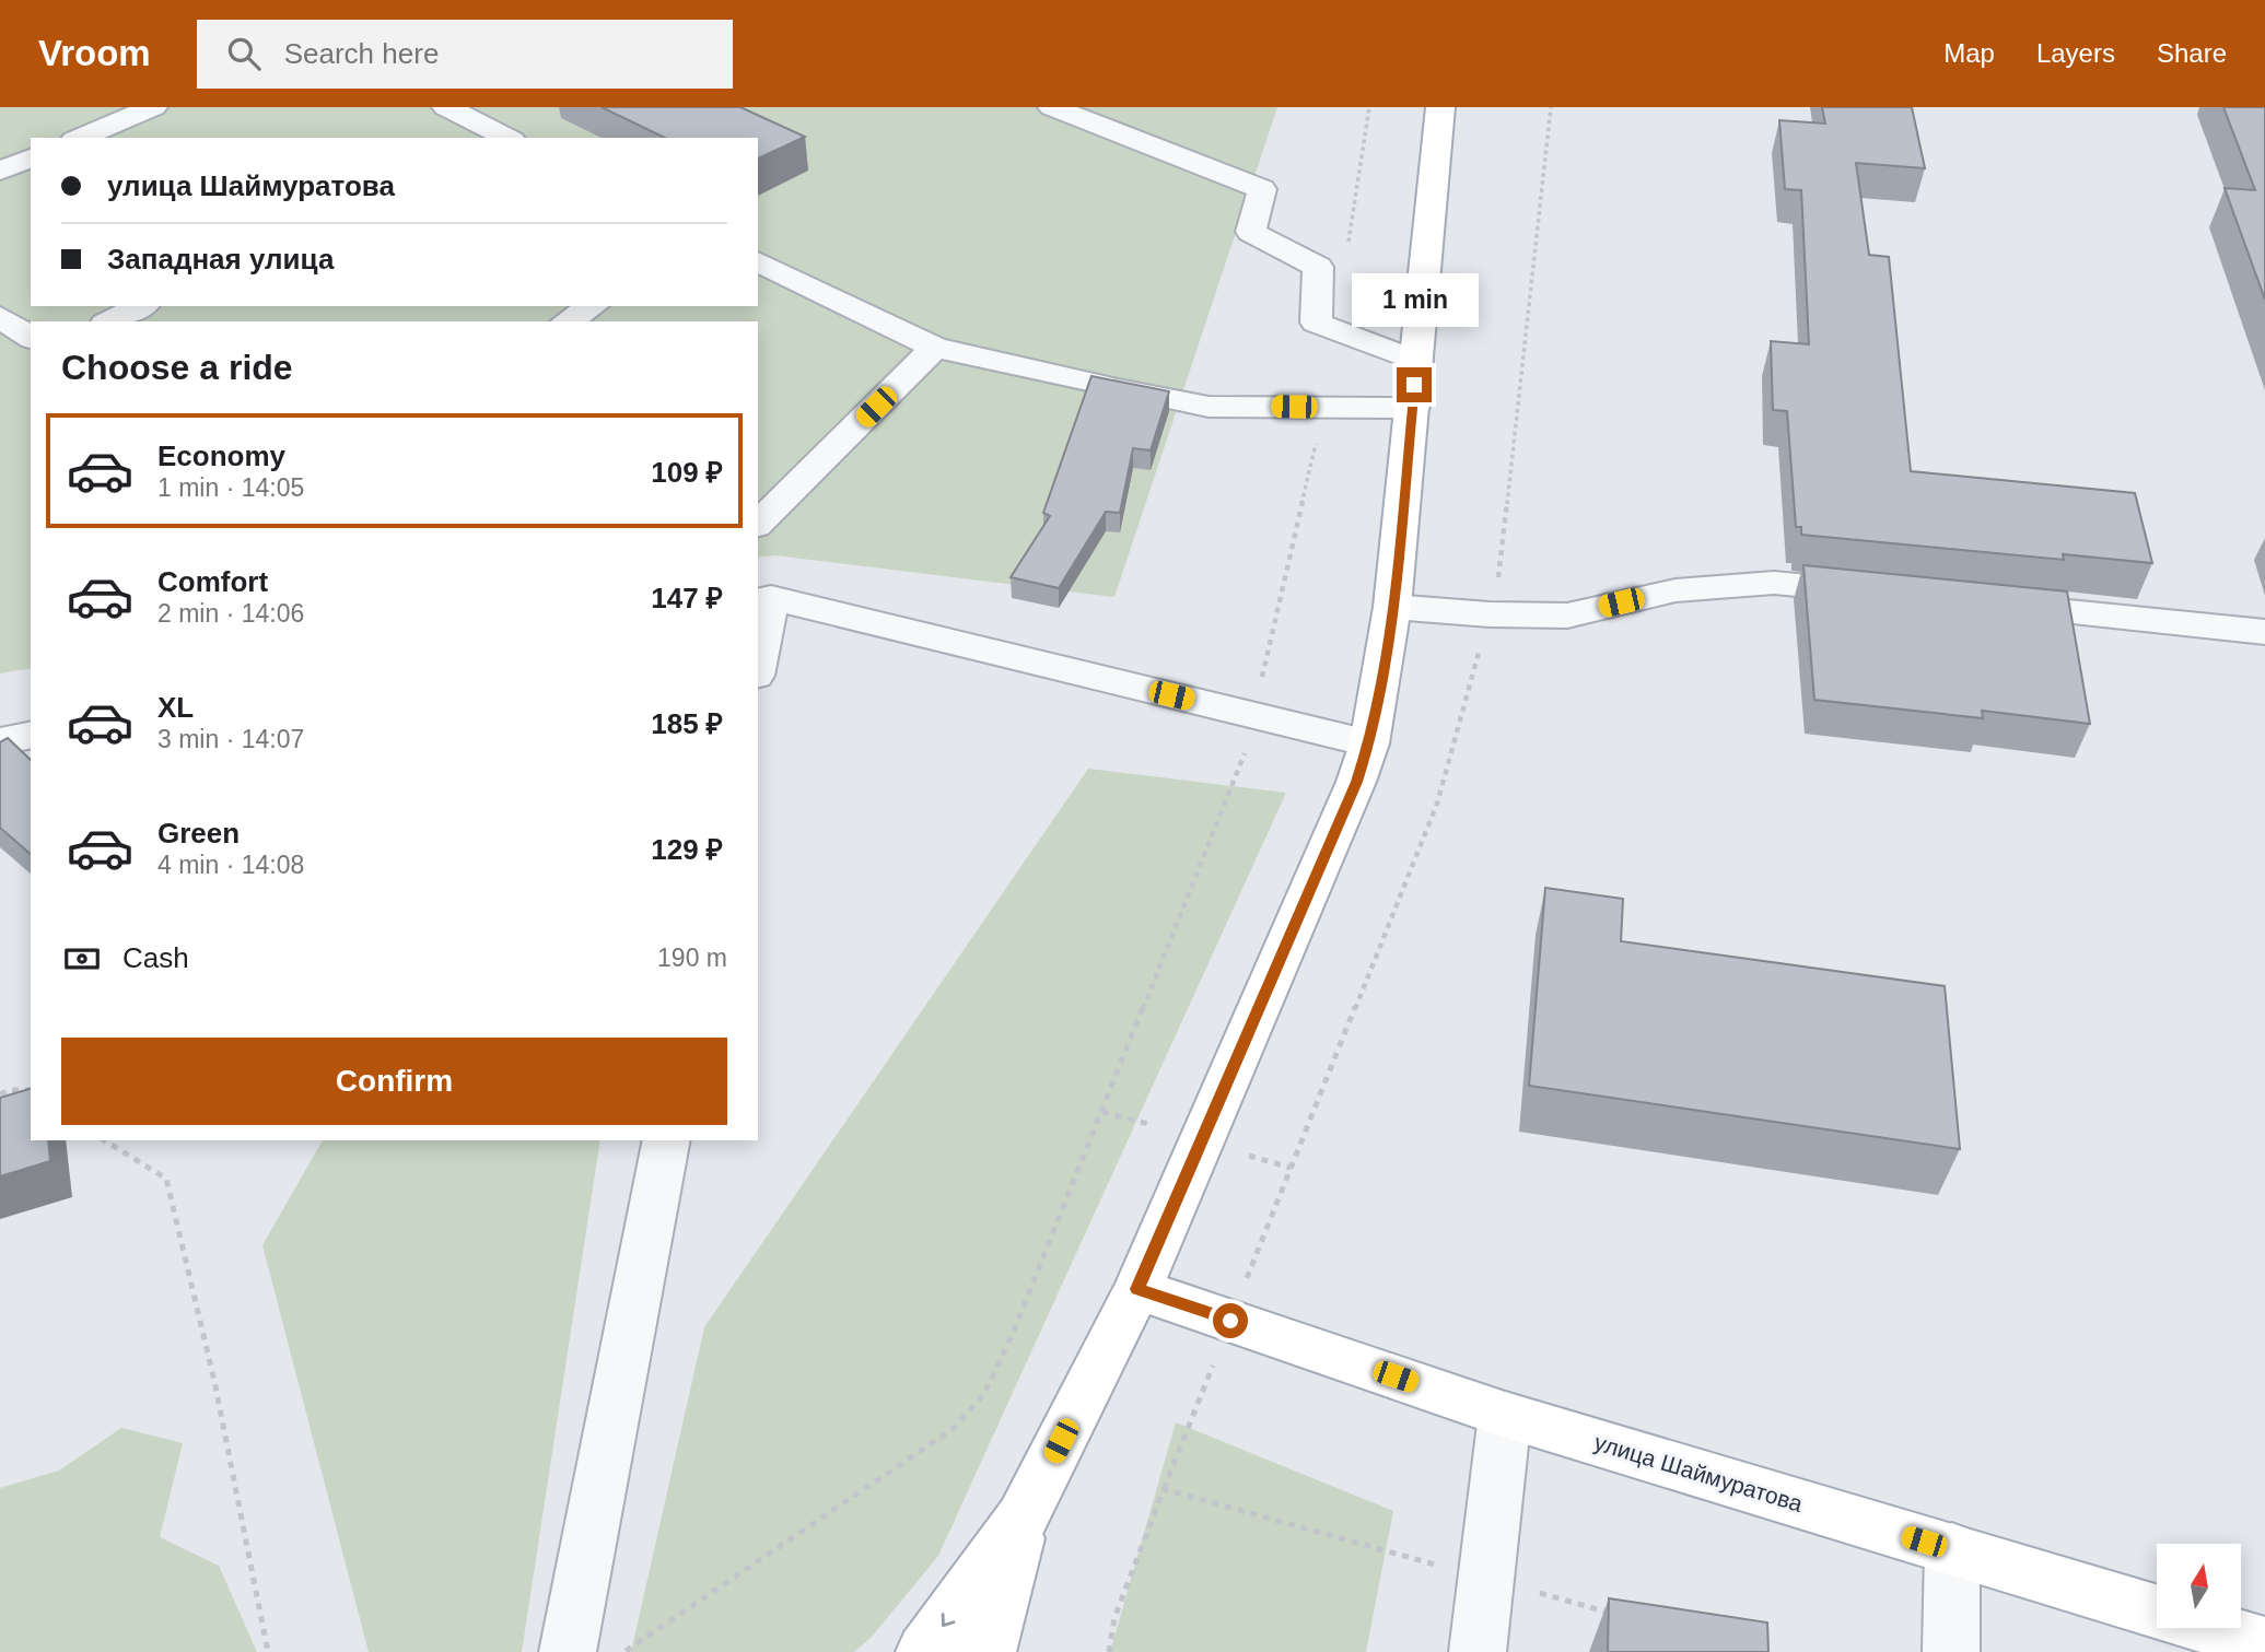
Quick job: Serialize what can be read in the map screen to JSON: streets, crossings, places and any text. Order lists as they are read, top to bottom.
{
  "streets": {
    "main road": ["улица Шаймуратова"]
  },
  "north": "top",
  "page": {
    "header": "Vroom",
    "search": "Search here",
    "nav": ["Map", "Layers", "Share"],
    "banner": ["улица Шаймуратова", "Западная улица"],
    "bubble": "1 min",
    "heading": "Choose a ride",
    "list": [
      {
        "name": "Economy",
        "note": "1 min · 14:05",
        "value": "109 ₽"
      },
      {
        "name": "Comfort",
        "note": "2 min · 14:06",
        "value": "147 ₽"
      },
      {
        "name": "XL",
        "note": "3 min · 14:07",
        "value": "185 ₽"
      },
      {
        "name": "Green",
        "note": "4 min · 14:08",
        "value": "129 ₽"
      }
    ],
    "pay": ["Cash", "190 m"],
    "buttons": "Confirm"
  }
}
